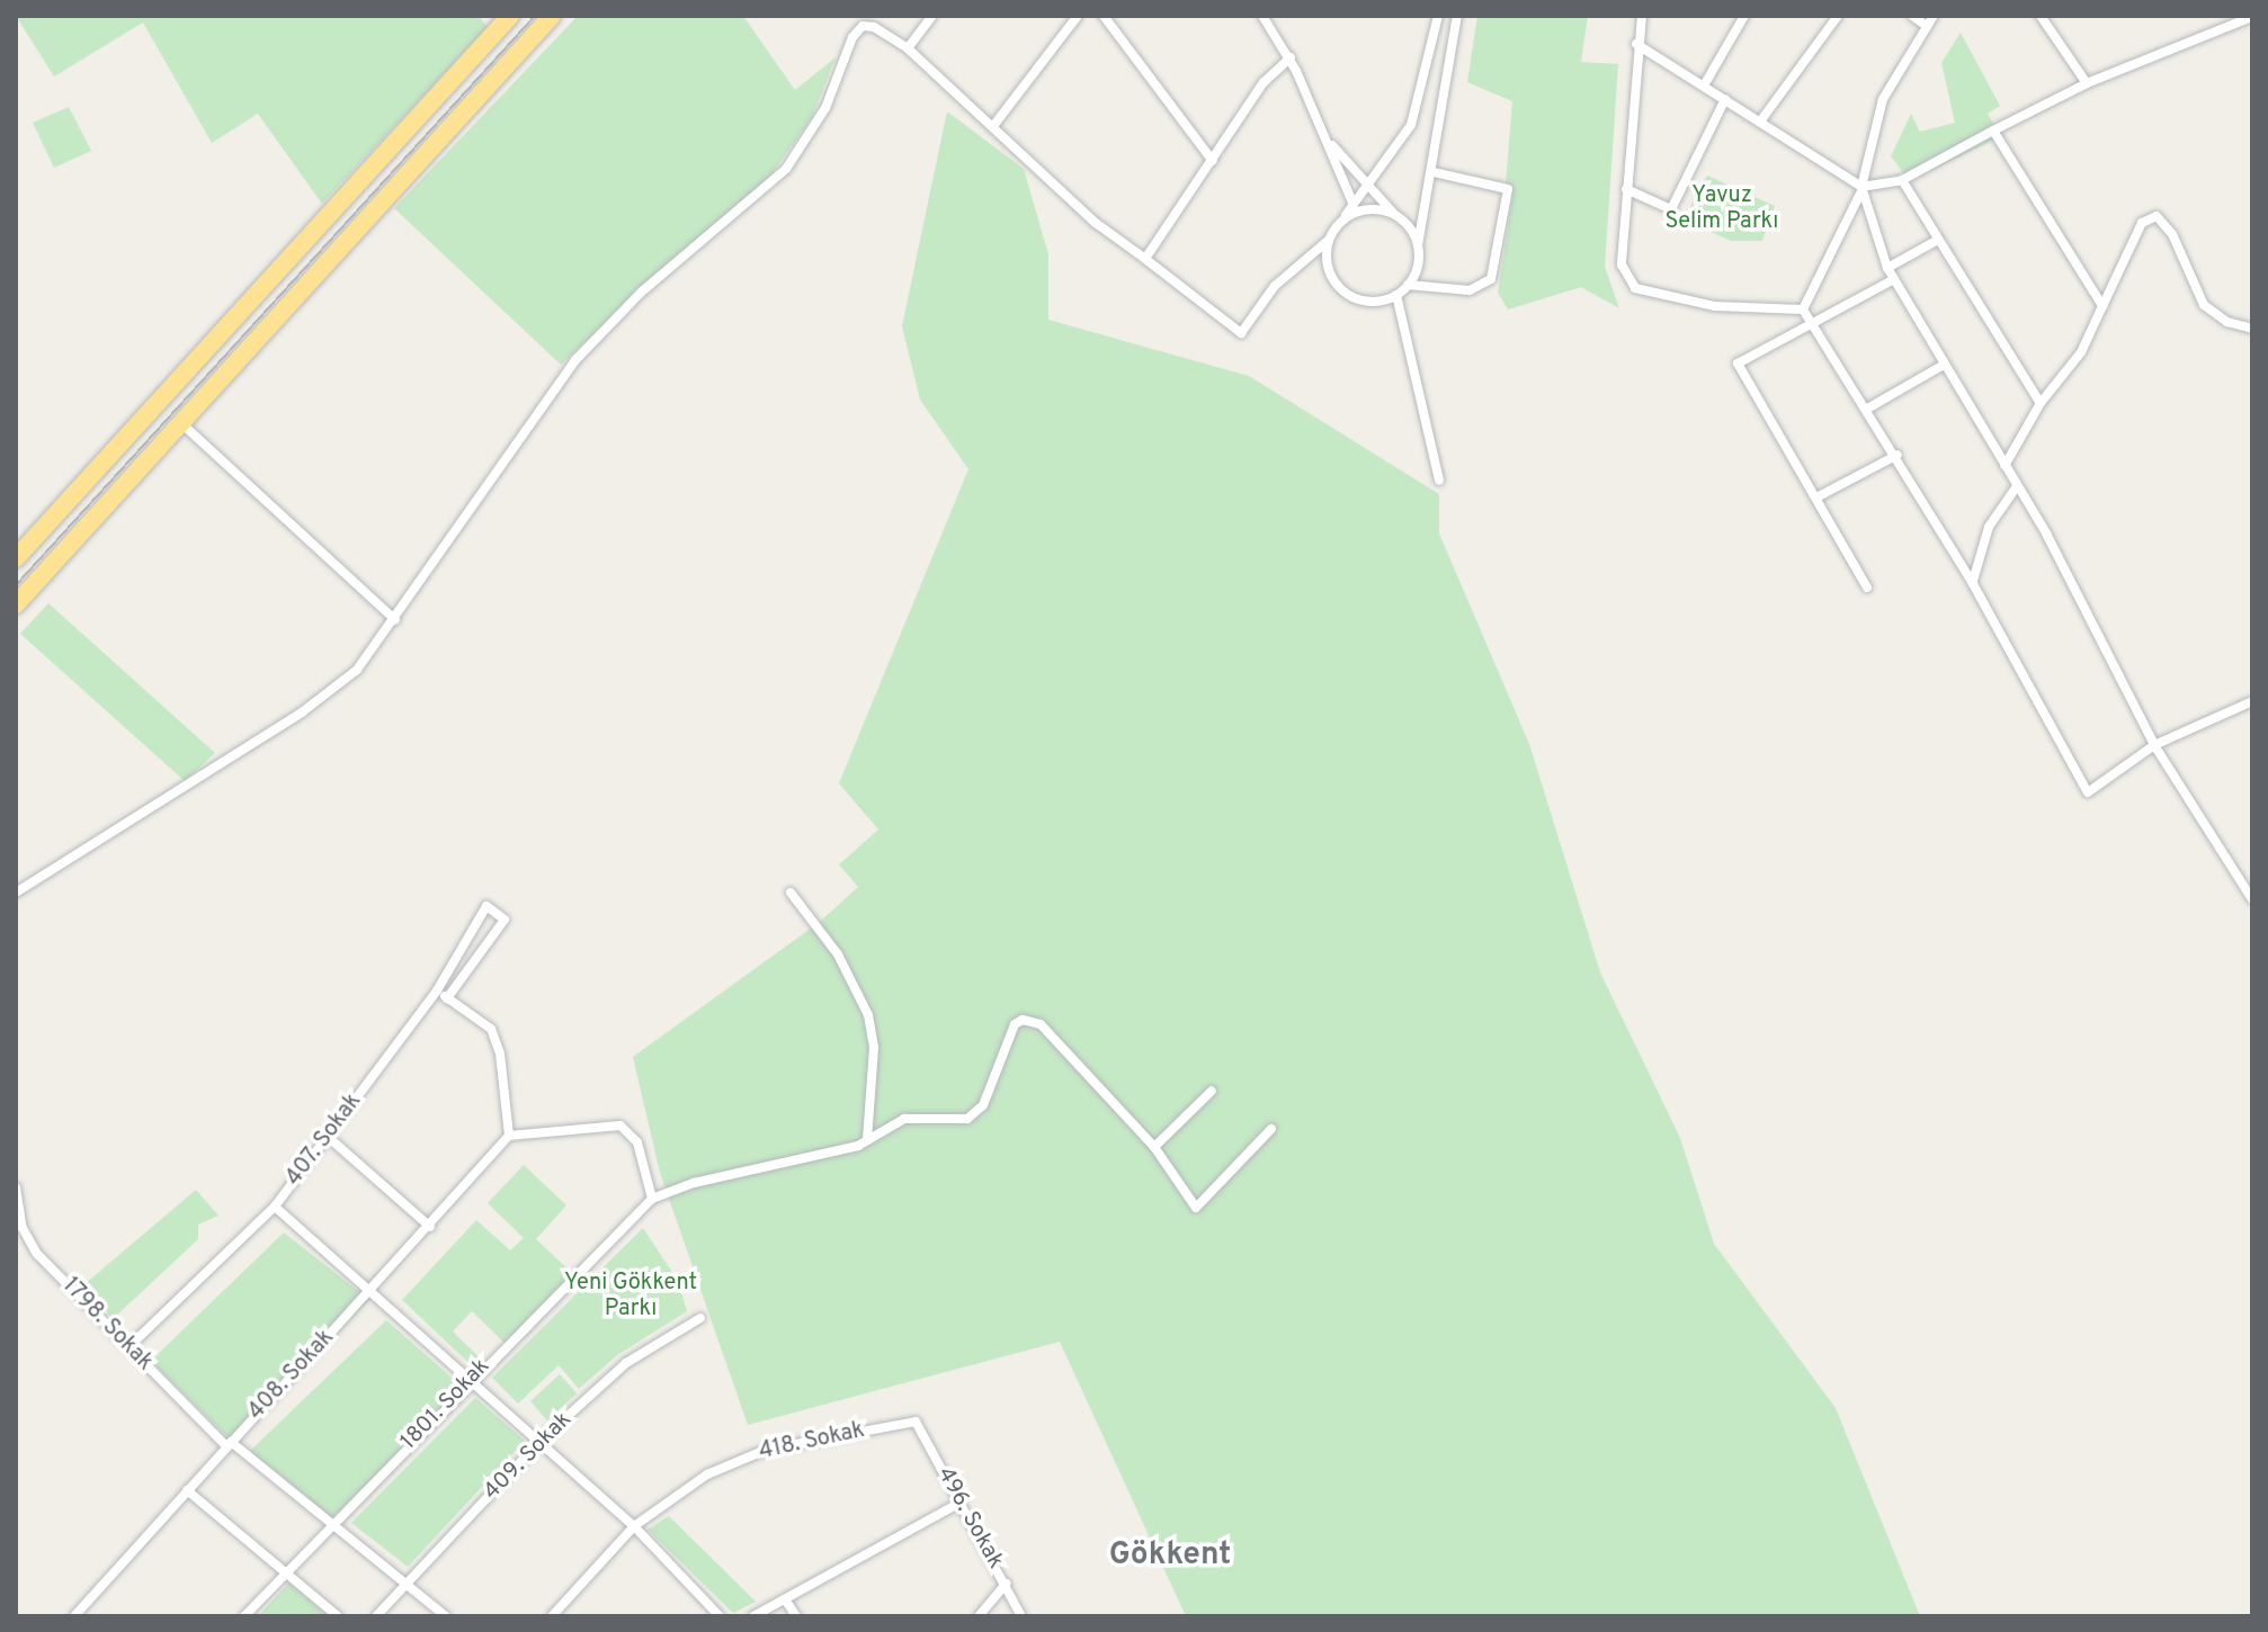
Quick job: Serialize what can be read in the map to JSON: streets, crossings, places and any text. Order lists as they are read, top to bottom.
{
  "streets": {
    "street": [
      "407. Sokak",
      "1798. Sokak",
      "408. Sokak",
      "1801. Sokak",
      "418. Sokak",
      "409. Sokak",
      "496. Sokak"
    ]
  },
  "crossings": [
    ["407. Sokak", "1798. Sokak"],
    ["1798. Sokak", "408. Sokak"],
    ["1798. Sokak", "1801. Sokak"],
    ["1798. Sokak", "409. Sokak"],
    ["418. Sokak", "496. Sokak"]
  ],
  "districts": ["Gökkent"],
  "parks": ["Yavuz Selim Parkı", "Yeni Gökkent Parkı"]
}
